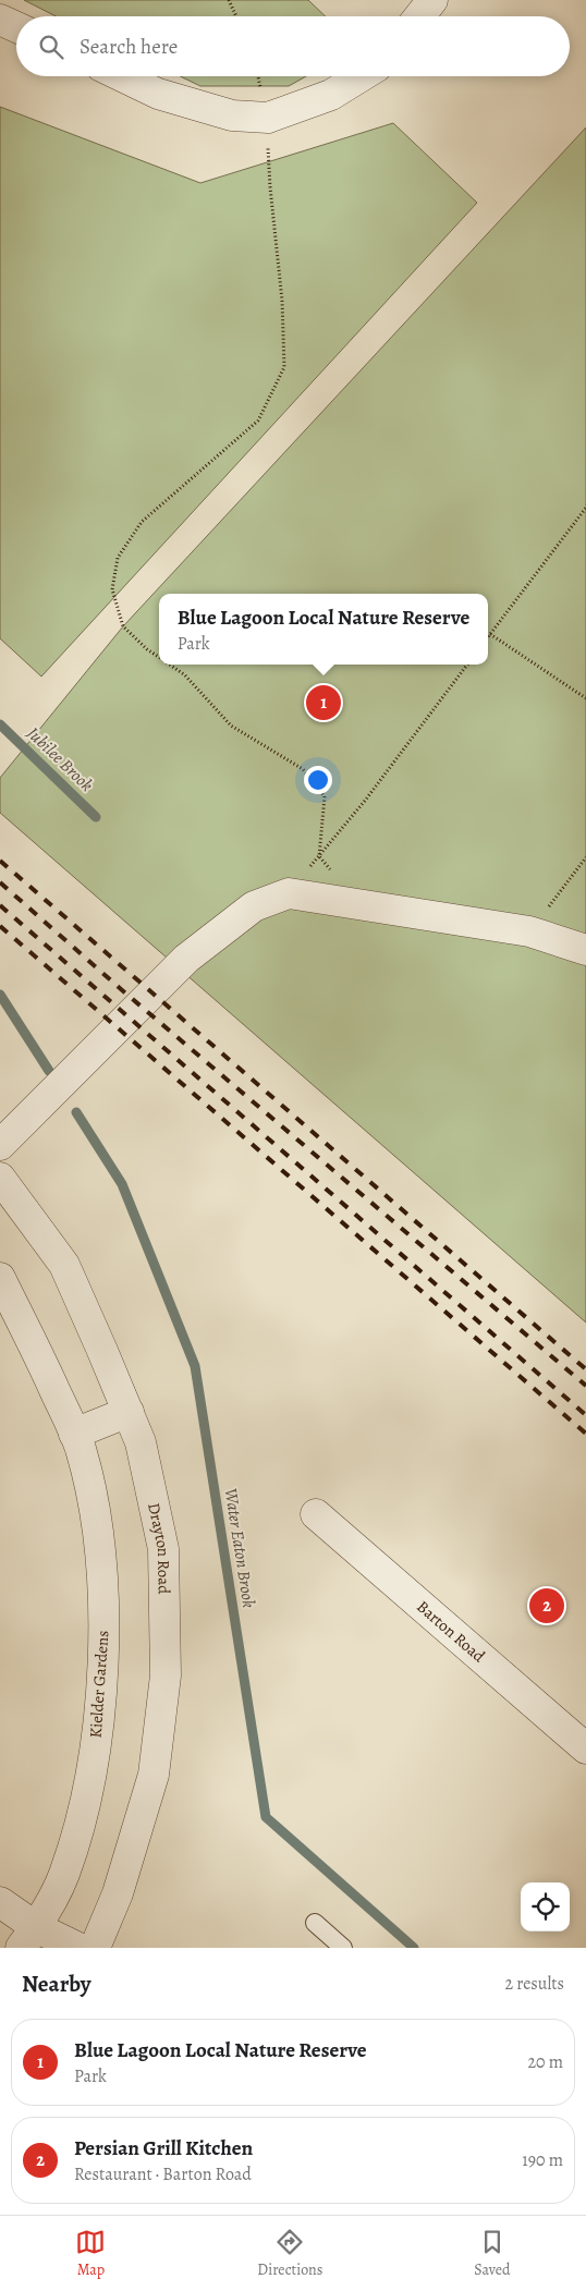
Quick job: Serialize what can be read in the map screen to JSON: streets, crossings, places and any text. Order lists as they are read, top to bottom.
{
  "streets": {
    "street": ["Drayton Road", "Barton Road", "Kielder Gardens"]
  },
  "water": ["Jubilee Brook", "Water Eaton Brook"],
  "page": {
    "search": "Search here",
    "popup": ["Blue Lagoon Local Nature Reserve", "Park"],
    "pins": ["1", "2"],
    "heading": ["Nearby", "2 results"],
    "list": [
      {
        "mark": "1",
        "name": "Blue Lagoon Local Nature Reserve",
        "note": "Park",
        "value": "20 m"
      },
      {
        "mark": "2",
        "name": "Persian Grill Kitchen",
        "note": "Restaurant · Barton Road",
        "value": "190 m"
      }
    ],
    "nav": ["Map", "Directions", "Saved"]
  }
}
